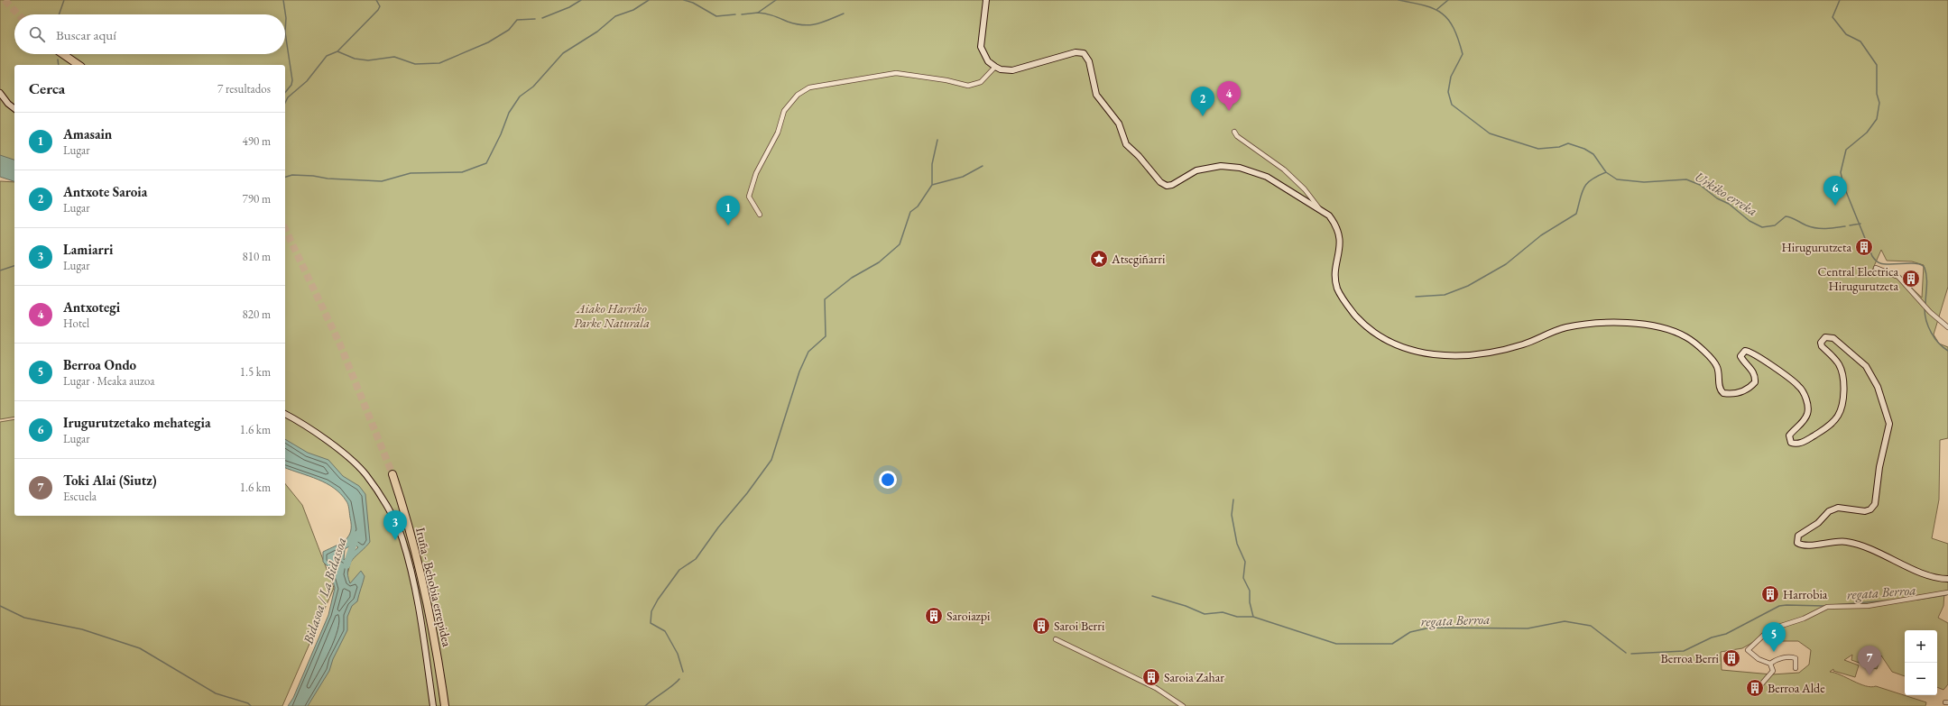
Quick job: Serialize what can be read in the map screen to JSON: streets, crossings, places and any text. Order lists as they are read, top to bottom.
{
  "streets": {
    "highway": ["Iruña - Behobia errepidea"]
  },
  "water": ["Urkiko erreka", "Bidasoa / La Bidassoa", "regata Berroa"],
  "parks": ["Aiako Harriko Parke Naturala"],
  "places": {
    "building": [
      "Hirugurutzeta",
      "Central Electrica Hirugurutzeta",
      "Harrobia",
      "Saroiazpi",
      "Saroi Berri",
      "Berroa Berri",
      "Saroia Zahar",
      "Berroa Alde"
    ],
    "place": ["Atsegiñarri"]
  },
  "page": {
    "search": "Buscar aquí",
    "heading": ["Cerca", "7 resultados"],
    "pins": [
      "4",
      "2",
      "6",
      "1",
      "3",
      "5",
      "7"
    ],
    "list": [
      {
        "mark": "1",
        "name": "Amasain",
        "note": "Lugar",
        "value": "490 m"
      },
      {
        "mark": "2",
        "name": "Antxote Saroia",
        "note": "Lugar",
        "value": "790 m"
      },
      {
        "mark": "3",
        "name": "Lamiarri",
        "note": "Lugar",
        "value": "810 m"
      },
      {
        "mark": "4",
        "name": "Antxotegi",
        "note": "Hotel",
        "value": "820 m"
      },
      {
        "mark": "5",
        "name": "Berroa Ondo",
        "note": "Lugar · Meaka auzoa",
        "value": "1.5 km"
      },
      {
        "mark": "6",
        "name": "Irugurutzetako mehategia",
        "note": "Lugar",
        "value": "1.6 km"
      },
      {
        "mark": "7",
        "name": "Toki Alai (Siutz)",
        "note": "Escuela",
        "value": "1.6 km"
      }
    ],
    "map_buttons": ["+", "−"]
  }
}
